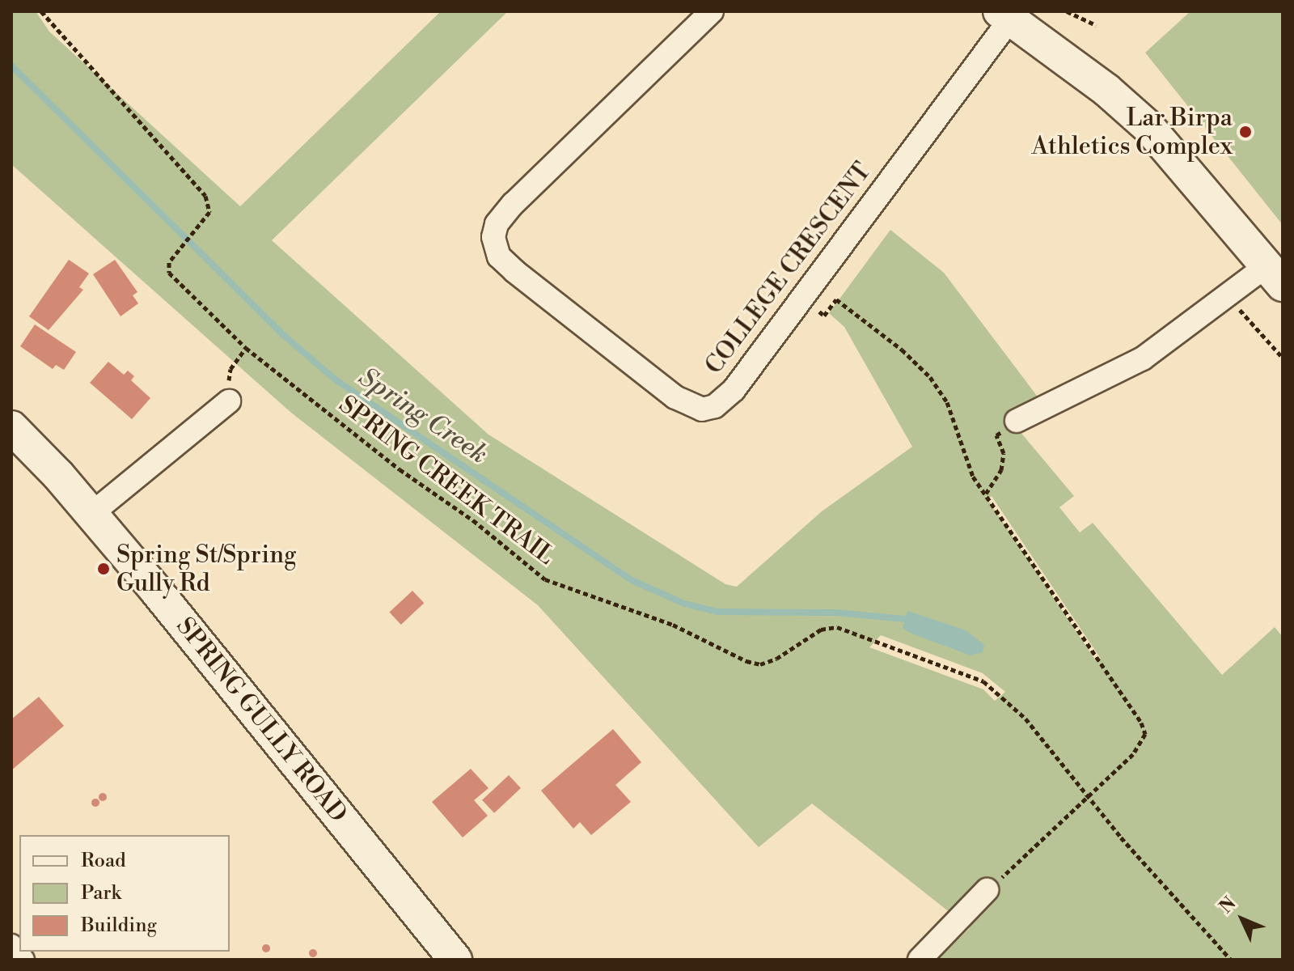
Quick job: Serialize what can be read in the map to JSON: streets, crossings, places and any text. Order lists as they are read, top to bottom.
{
  "streets": {
    "street": ["COLLEGE CRESCENT", "SPRING GULLY ROAD"],
    "path": ["SPRING CREEK TRAIL"]
  },
  "water": ["Spring Creek"],
  "places": ["Lar Birpa Athletics Complex", "Spring St/Spring Gully Rd"],
  "legend": ["Road", "Park", "Building"],
  "north": "top left"
}
